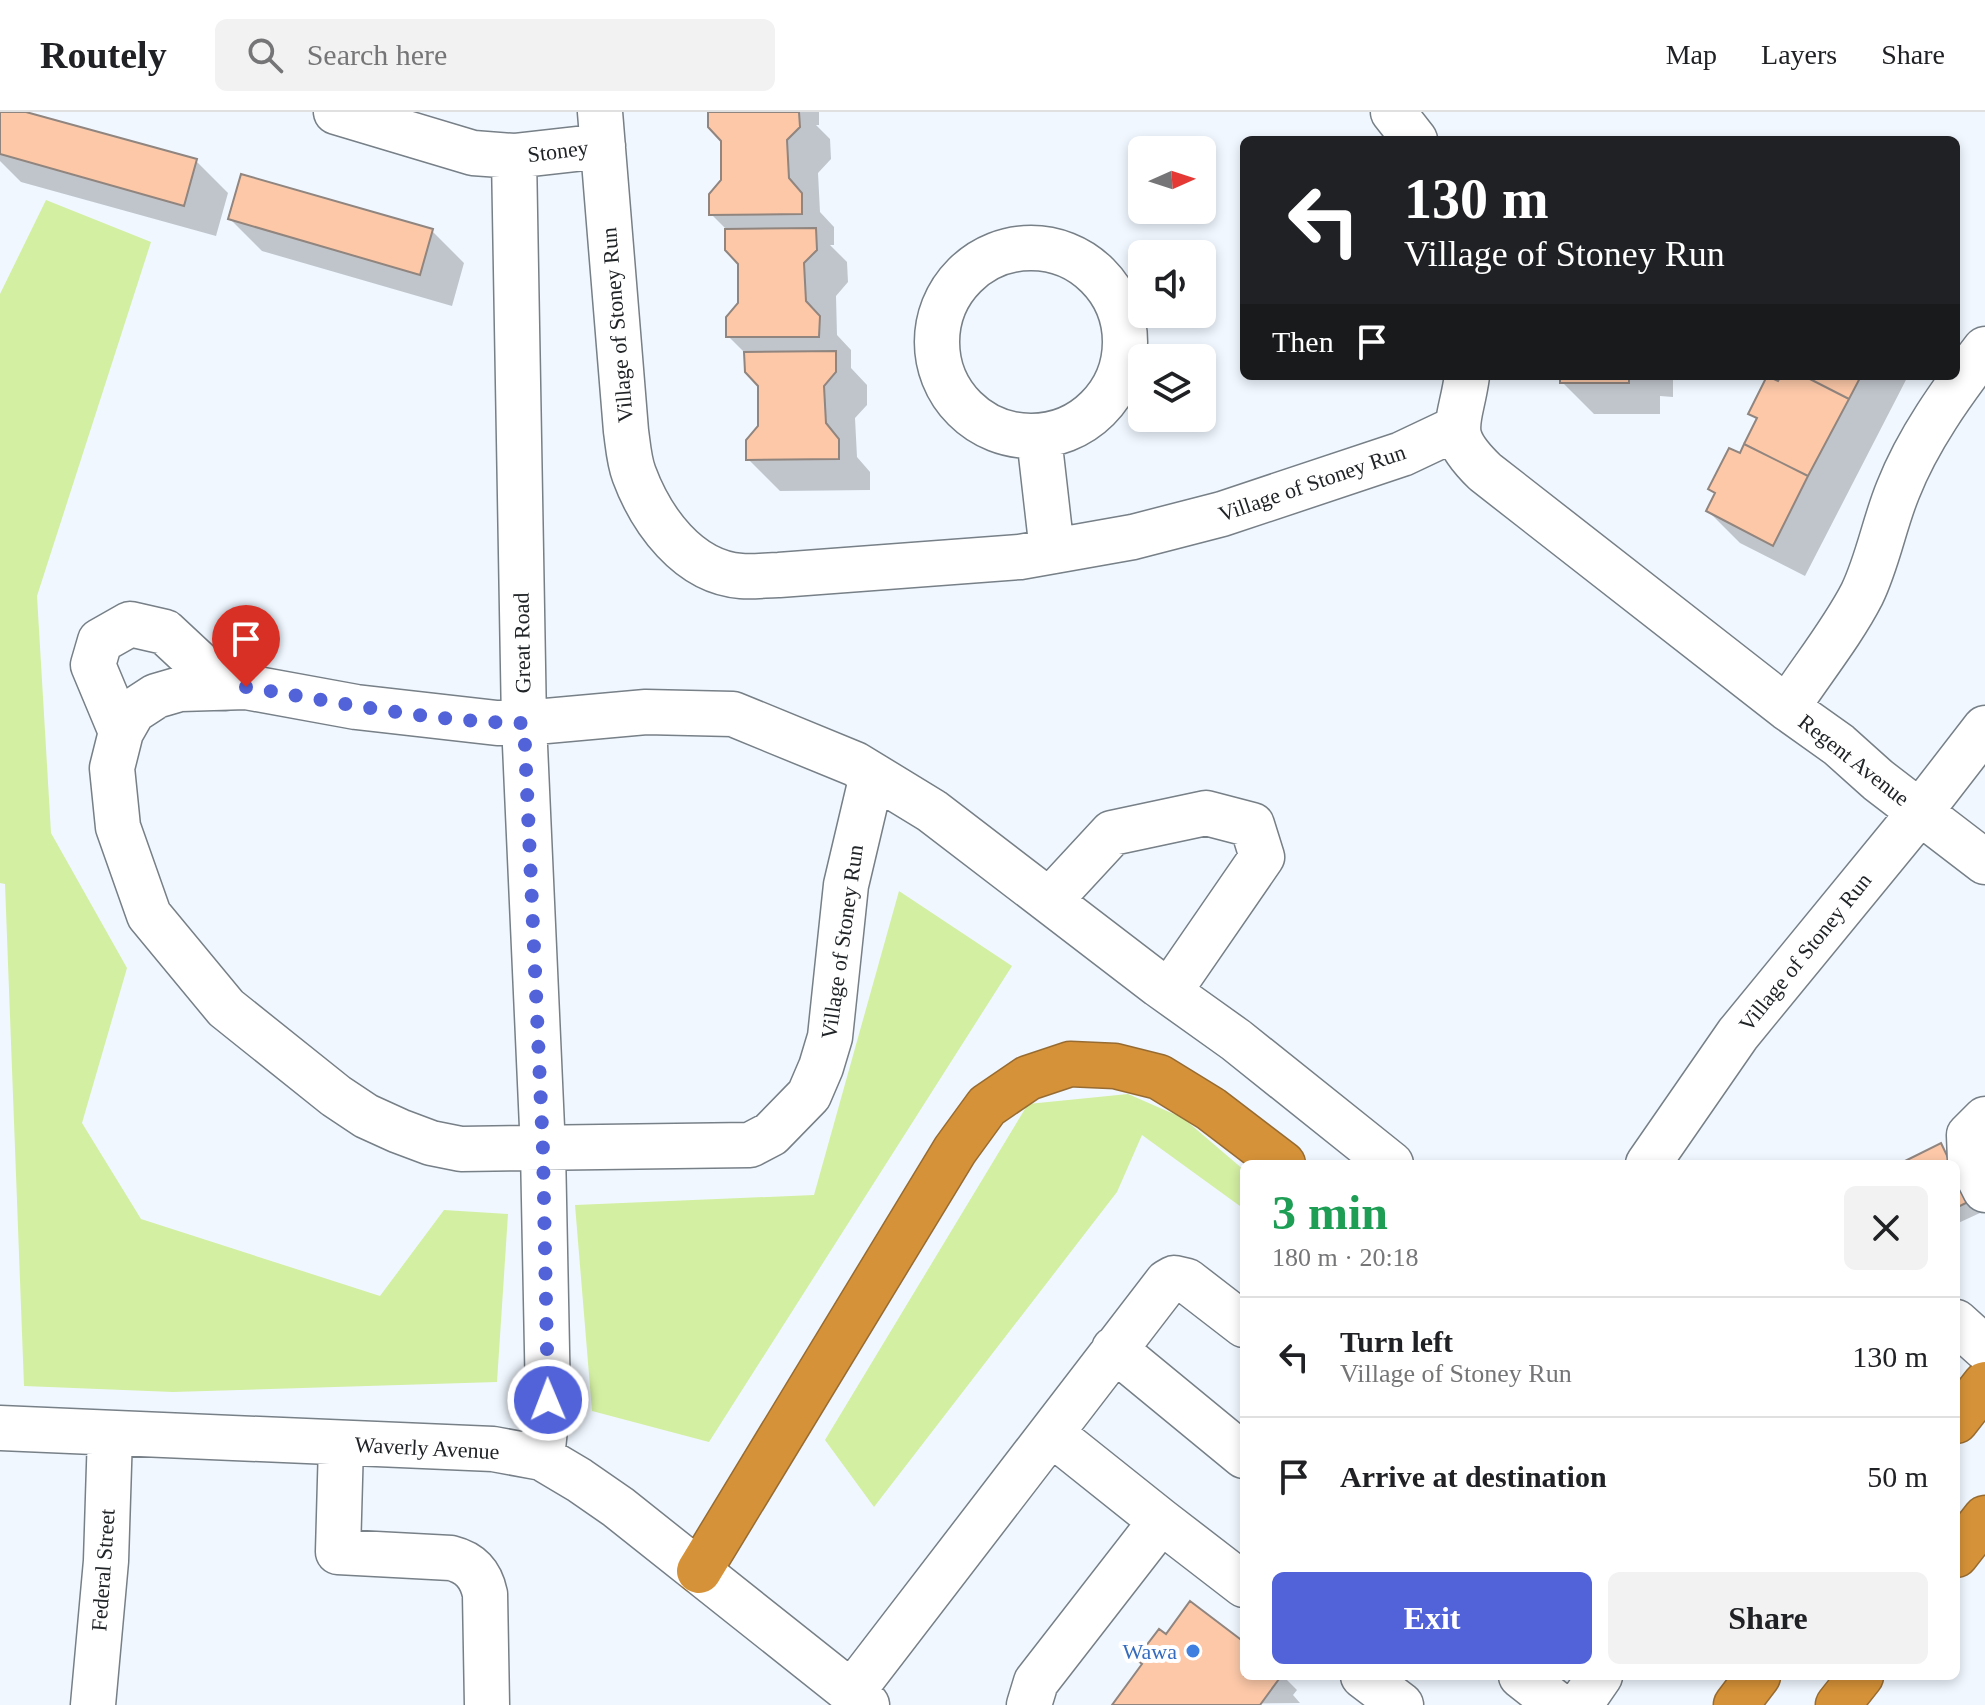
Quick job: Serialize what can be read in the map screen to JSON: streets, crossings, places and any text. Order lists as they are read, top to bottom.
{
  "streets": {
    "street": [
      "Stoney",
      "Village of Stoney Run",
      "Great Road",
      "Regent Avenue",
      "Waverly Avenue",
      "Federal Street"
    ]
  },
  "crossings": [
    ["Stoney", "Village of Stoney Run"],
    ["Stoney", "Great Road"],
    ["Village of Stoney Run", "Great Road"],
    ["Village of Stoney Run", "Regent Avenue"],
    ["Great Road", "Waverly Avenue"],
    ["Waverly Avenue", "Federal Street"]
  ],
  "places": ["Wawa"],
  "north": "right",
  "page": {
    "header": "Routely",
    "search": "Search here",
    "nav": ["Map", "Layers", "Share"],
    "turn": ["130 m", "Village of Stoney Run"],
    "then": "Then",
    "heading": ["3 min", "180 m · 20:18"],
    "list": [
      {
        "name": "Turn left",
        "note": "Village of Stoney Run",
        "value": "130 m"
      },
      {
        "name": "Arrive at destination",
        "value": "50 m"
      }
    ],
    "buttons": ["Exit", "Share"]
  }
}
